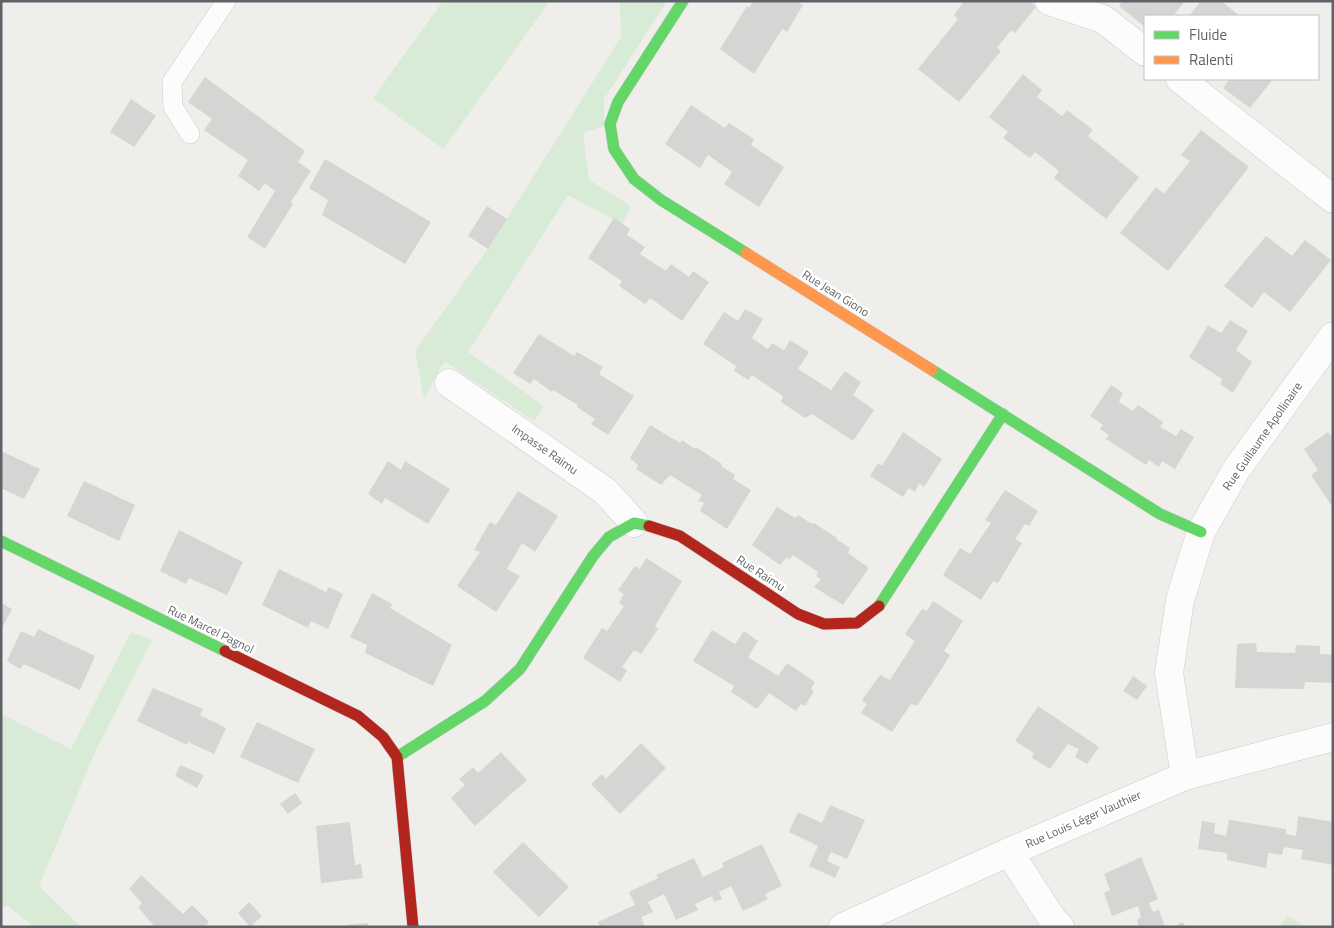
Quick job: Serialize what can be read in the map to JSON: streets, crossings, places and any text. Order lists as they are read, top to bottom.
{
  "streets": {
    "street": [
      "Rue Jean Giono",
      "Rue Guillaume Apollinaire",
      "Impasse Raimu",
      "Rue Raimu",
      "Rue Marcel Pagnol",
      "Rue Louis Léger Vauthier"
    ]
  },
  "crossings": [
    ["Rue Jean Giono", "Rue Guillaume Apollinaire"],
    ["Rue Jean Giono", "Rue Raimu"],
    ["Rue Guillaume Apollinaire", "Rue Louis Léger Vauthier"],
    ["Impasse Raimu", "Rue Raimu"]
  ],
  "legend": ["Fluide", "Ralenti"]
}
